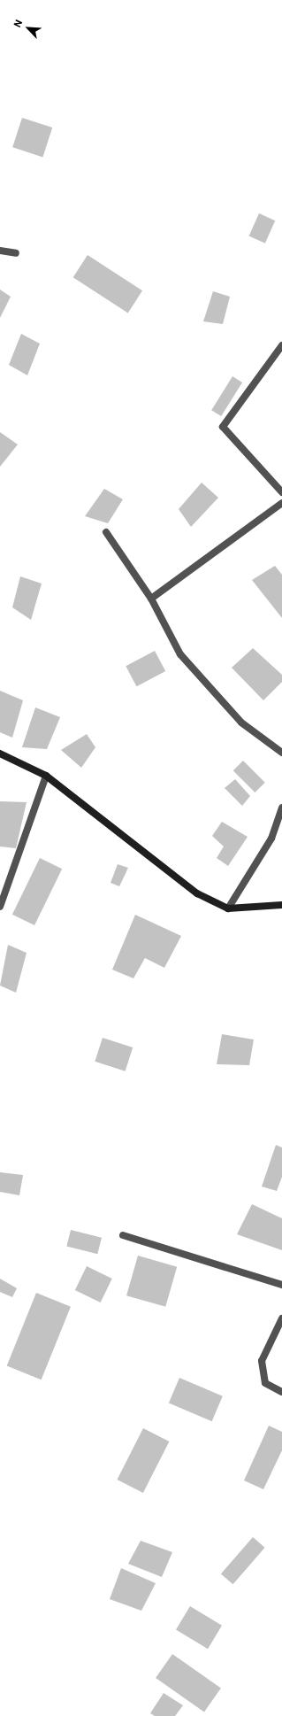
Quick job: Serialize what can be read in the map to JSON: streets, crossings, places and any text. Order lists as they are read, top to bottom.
{
  "north": "top left"
}
